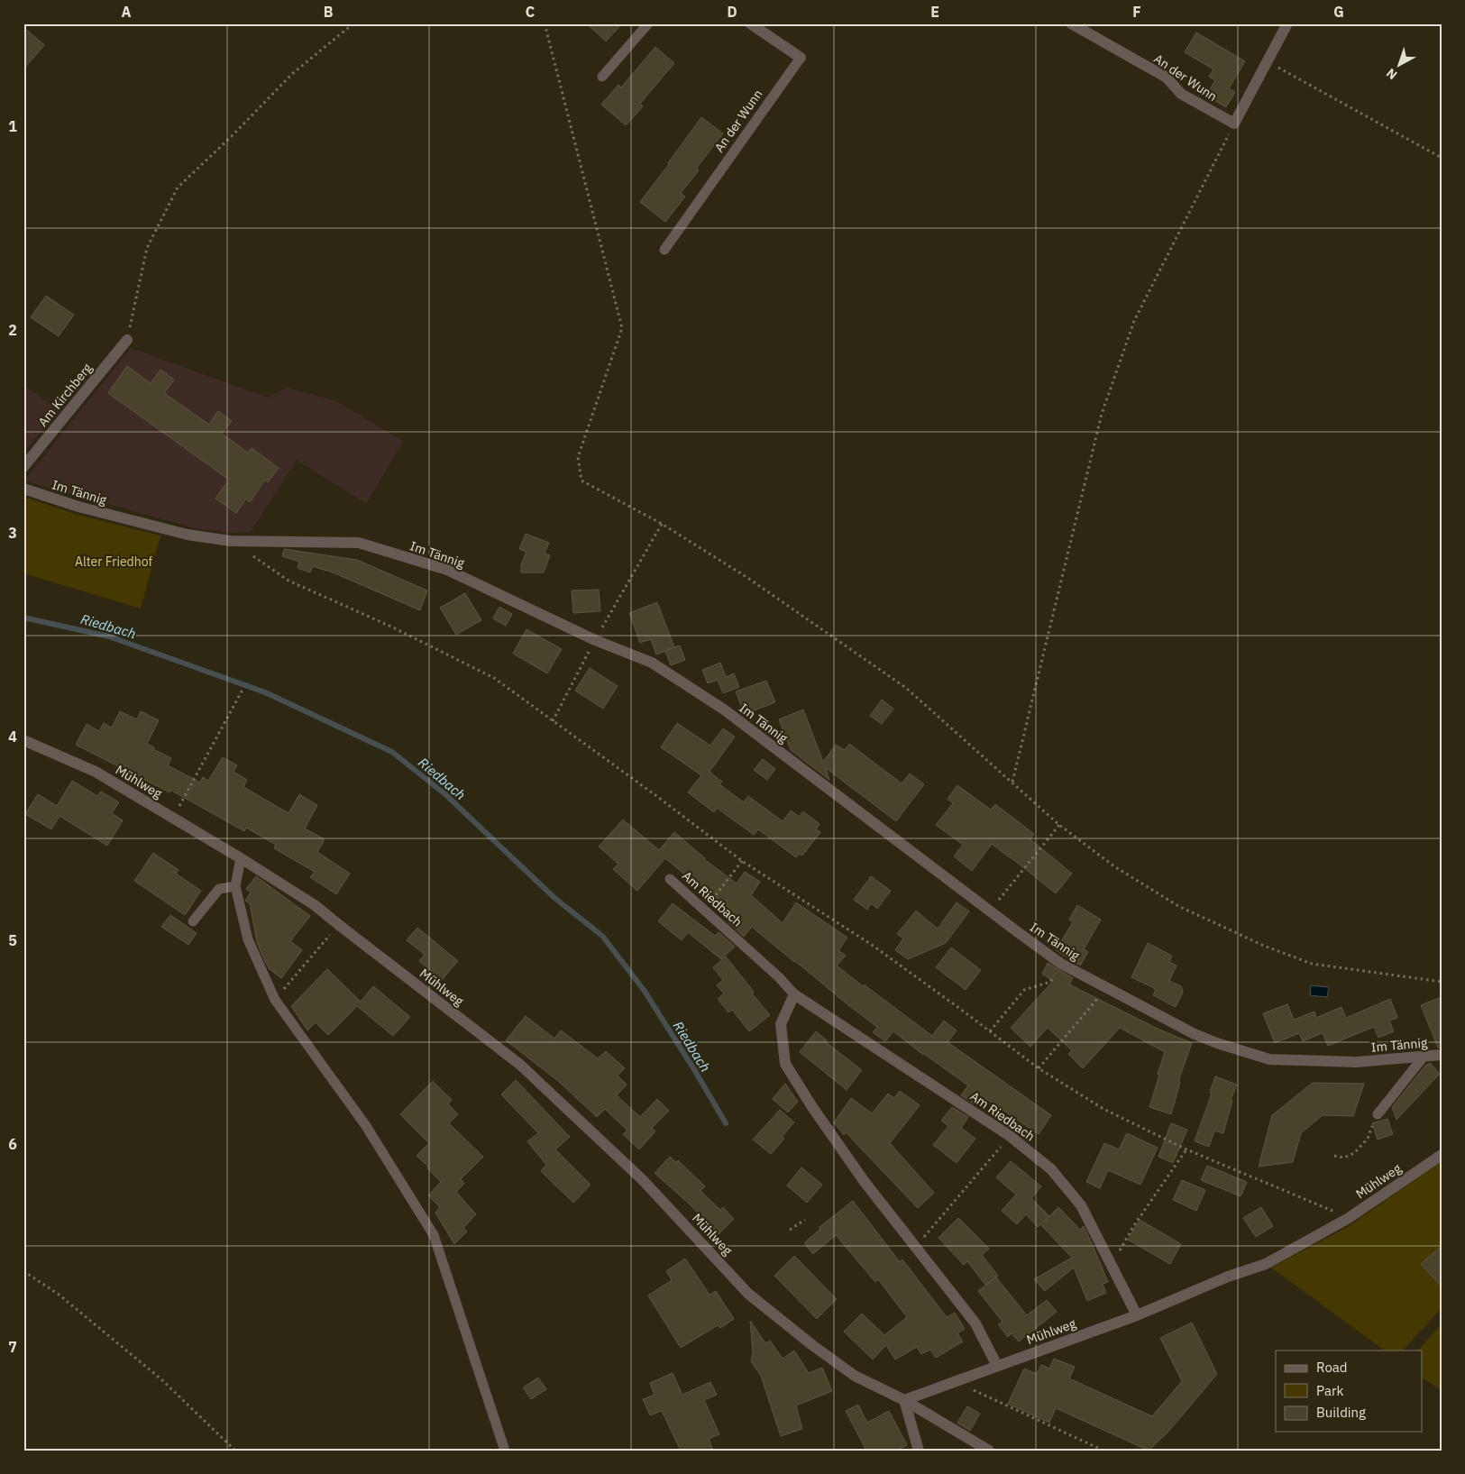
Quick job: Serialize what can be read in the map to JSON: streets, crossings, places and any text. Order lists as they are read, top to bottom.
{
  "streets": {
    "street": [
      "An der Wunn",
      "Am Kirchberg",
      "Im Tännig",
      "Mühlweg",
      "Am Riedbach"
    ]
  },
  "crossings": [
    ["Mühlweg", "Am Riedbach"]
  ],
  "water": ["Riedbach"],
  "parks": ["Alter Friedhof"],
  "legend": ["Road", "Park", "Building"],
  "north": "bottom left",
  "grid": {
    "columns": [
      "A",
      "B",
      "C",
      "D",
      "E",
      "F",
      "G"
    ],
    "rows": [
      "1",
      "2",
      "3",
      "4",
      "5",
      "6",
      "7"
    ]
  }
}
